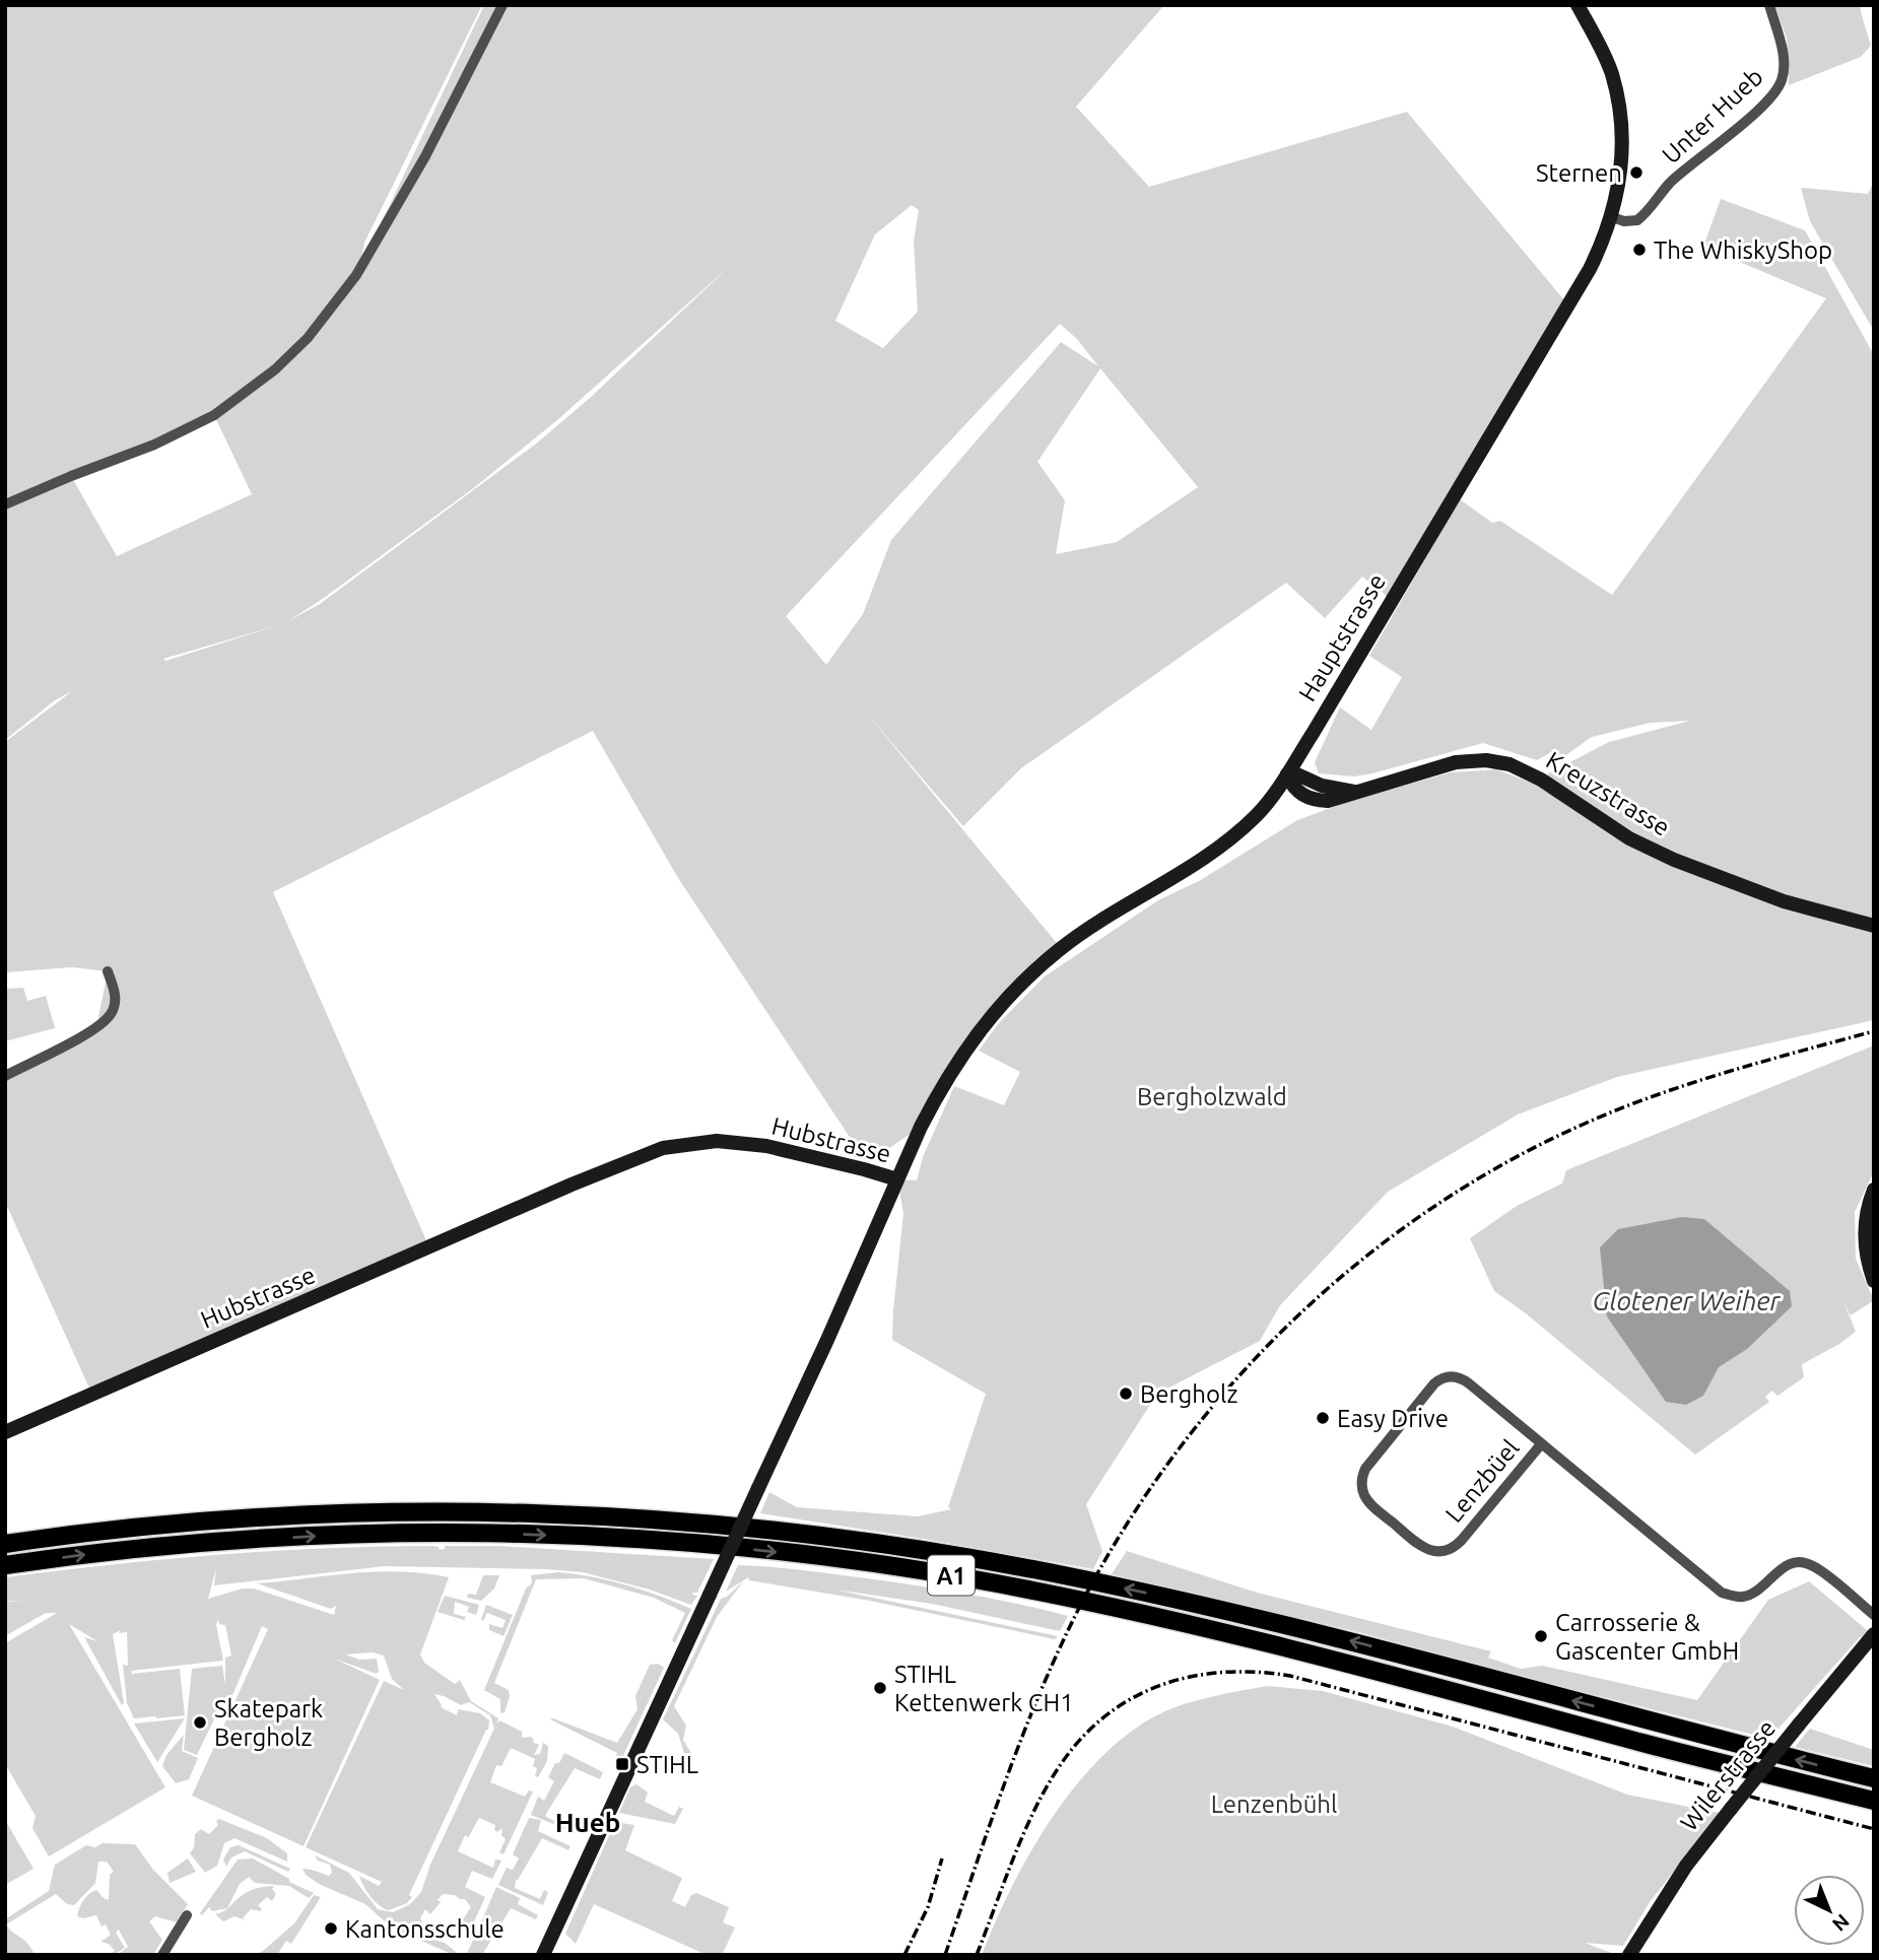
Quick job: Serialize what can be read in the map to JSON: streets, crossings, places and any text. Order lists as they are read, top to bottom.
{
  "streets": {
    "highway": ["A1"],
    "street": [
      "Unter Hueb",
      "Hauptstrasse",
      "Kreuzstrasse",
      "Hubstrasse",
      "Lenzbüel",
      "Wilerstrasse"
    ]
  },
  "crossings": [
    ["Unter Hueb", "Hauptstrasse"],
    ["Hauptstrasse", "Kreuzstrasse"],
    ["Hauptstrasse", "Hubstrasse"]
  ],
  "districts": ["Hueb"],
  "water": ["Glotener Weiher"],
  "parks": ["Bergholzwald", "Lenzenbühl"],
  "places": {
    "other": [
      "Sternen",
      "The WhiskyShop",
      "Bergholz",
      "Easy Drive",
      "Carrosserie & Gascenter GmbH",
      "STIHL Kettenwerk CH1",
      "Skatepark Bergholz",
      "Kantonsschule"
    ],
    "transit": ["STIHL"]
  },
  "north": "bottom right"
}
